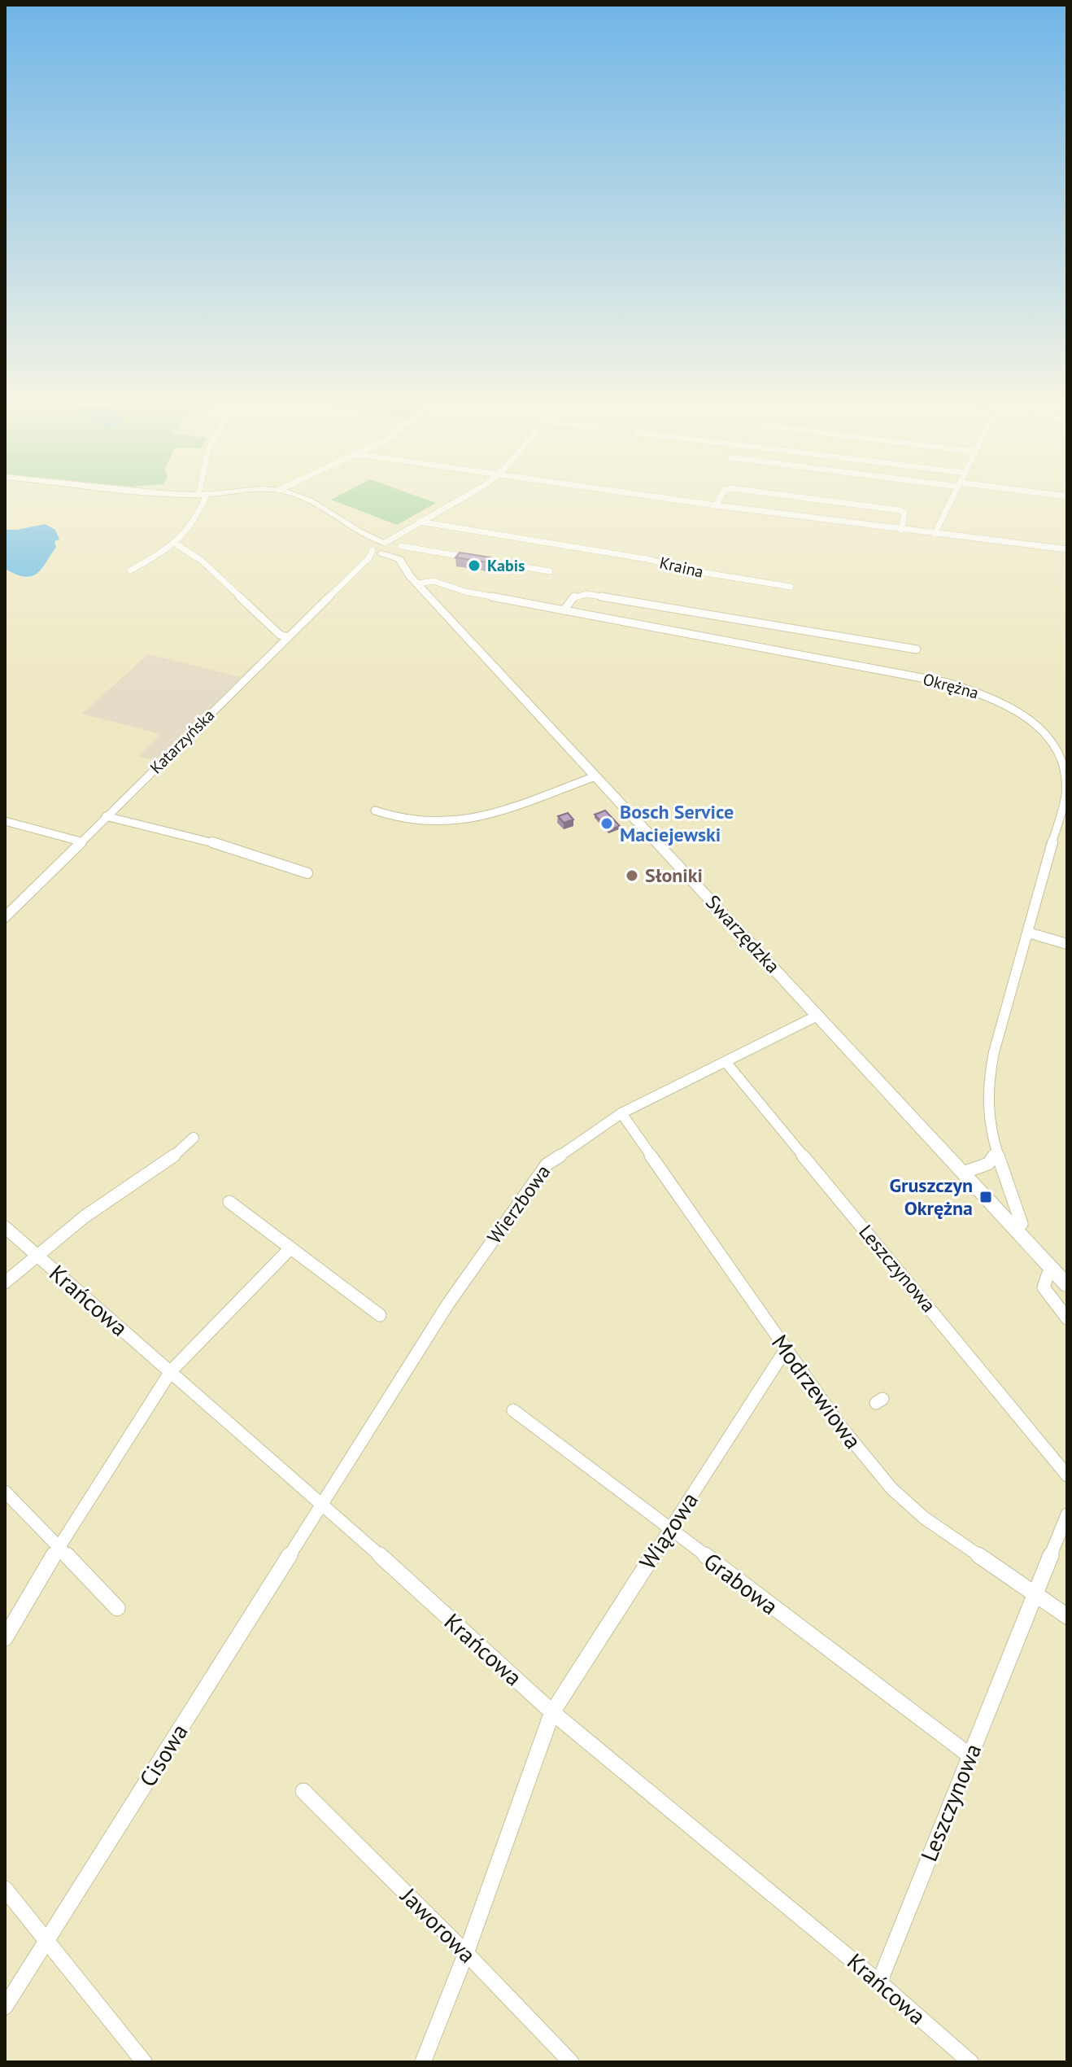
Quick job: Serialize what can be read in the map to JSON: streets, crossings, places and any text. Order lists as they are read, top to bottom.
{
  "streets": {
    "street": [
      "Kraina",
      "Okrężna",
      "Katarzyńska",
      "Swarzędzka",
      "Wierzbowa",
      "Leszczynowa",
      "Krańcowa",
      "Modrzewiowa",
      "Wiązowa",
      "Grabowa",
      "Cisowa",
      "Jaworowa"
    ]
  },
  "crossings": [
    ["Okrężna", "Swarzędzka"],
    ["Katarzyńska", "Swarzędzka"],
    ["Swarzędzka", "Wierzbowa"],
    ["Wierzbowa", "Leszczynowa"],
    ["Wierzbowa", "Krańcowa"],
    ["Wierzbowa", "Modrzewiowa"],
    ["Wierzbowa", "Cisowa"],
    ["Leszczynowa", "Krańcowa"],
    ["Leszczynowa", "Modrzewiowa"],
    ["Leszczynowa", "Grabowa"],
    ["Krańcowa", "Wiązowa"],
    ["Krańcowa", "Cisowa"],
    ["Modrzewiowa", "Wiązowa"],
    ["Wiązowa", "Grabowa"],
    ["Wiązowa", "Jaworowa"]
  ],
  "places": {
    "other": ["Kabis", "Bosch Service Maciejewski", "Słoniki"],
    "transit": ["Gruszczyn Okrężna"]
  }
}
